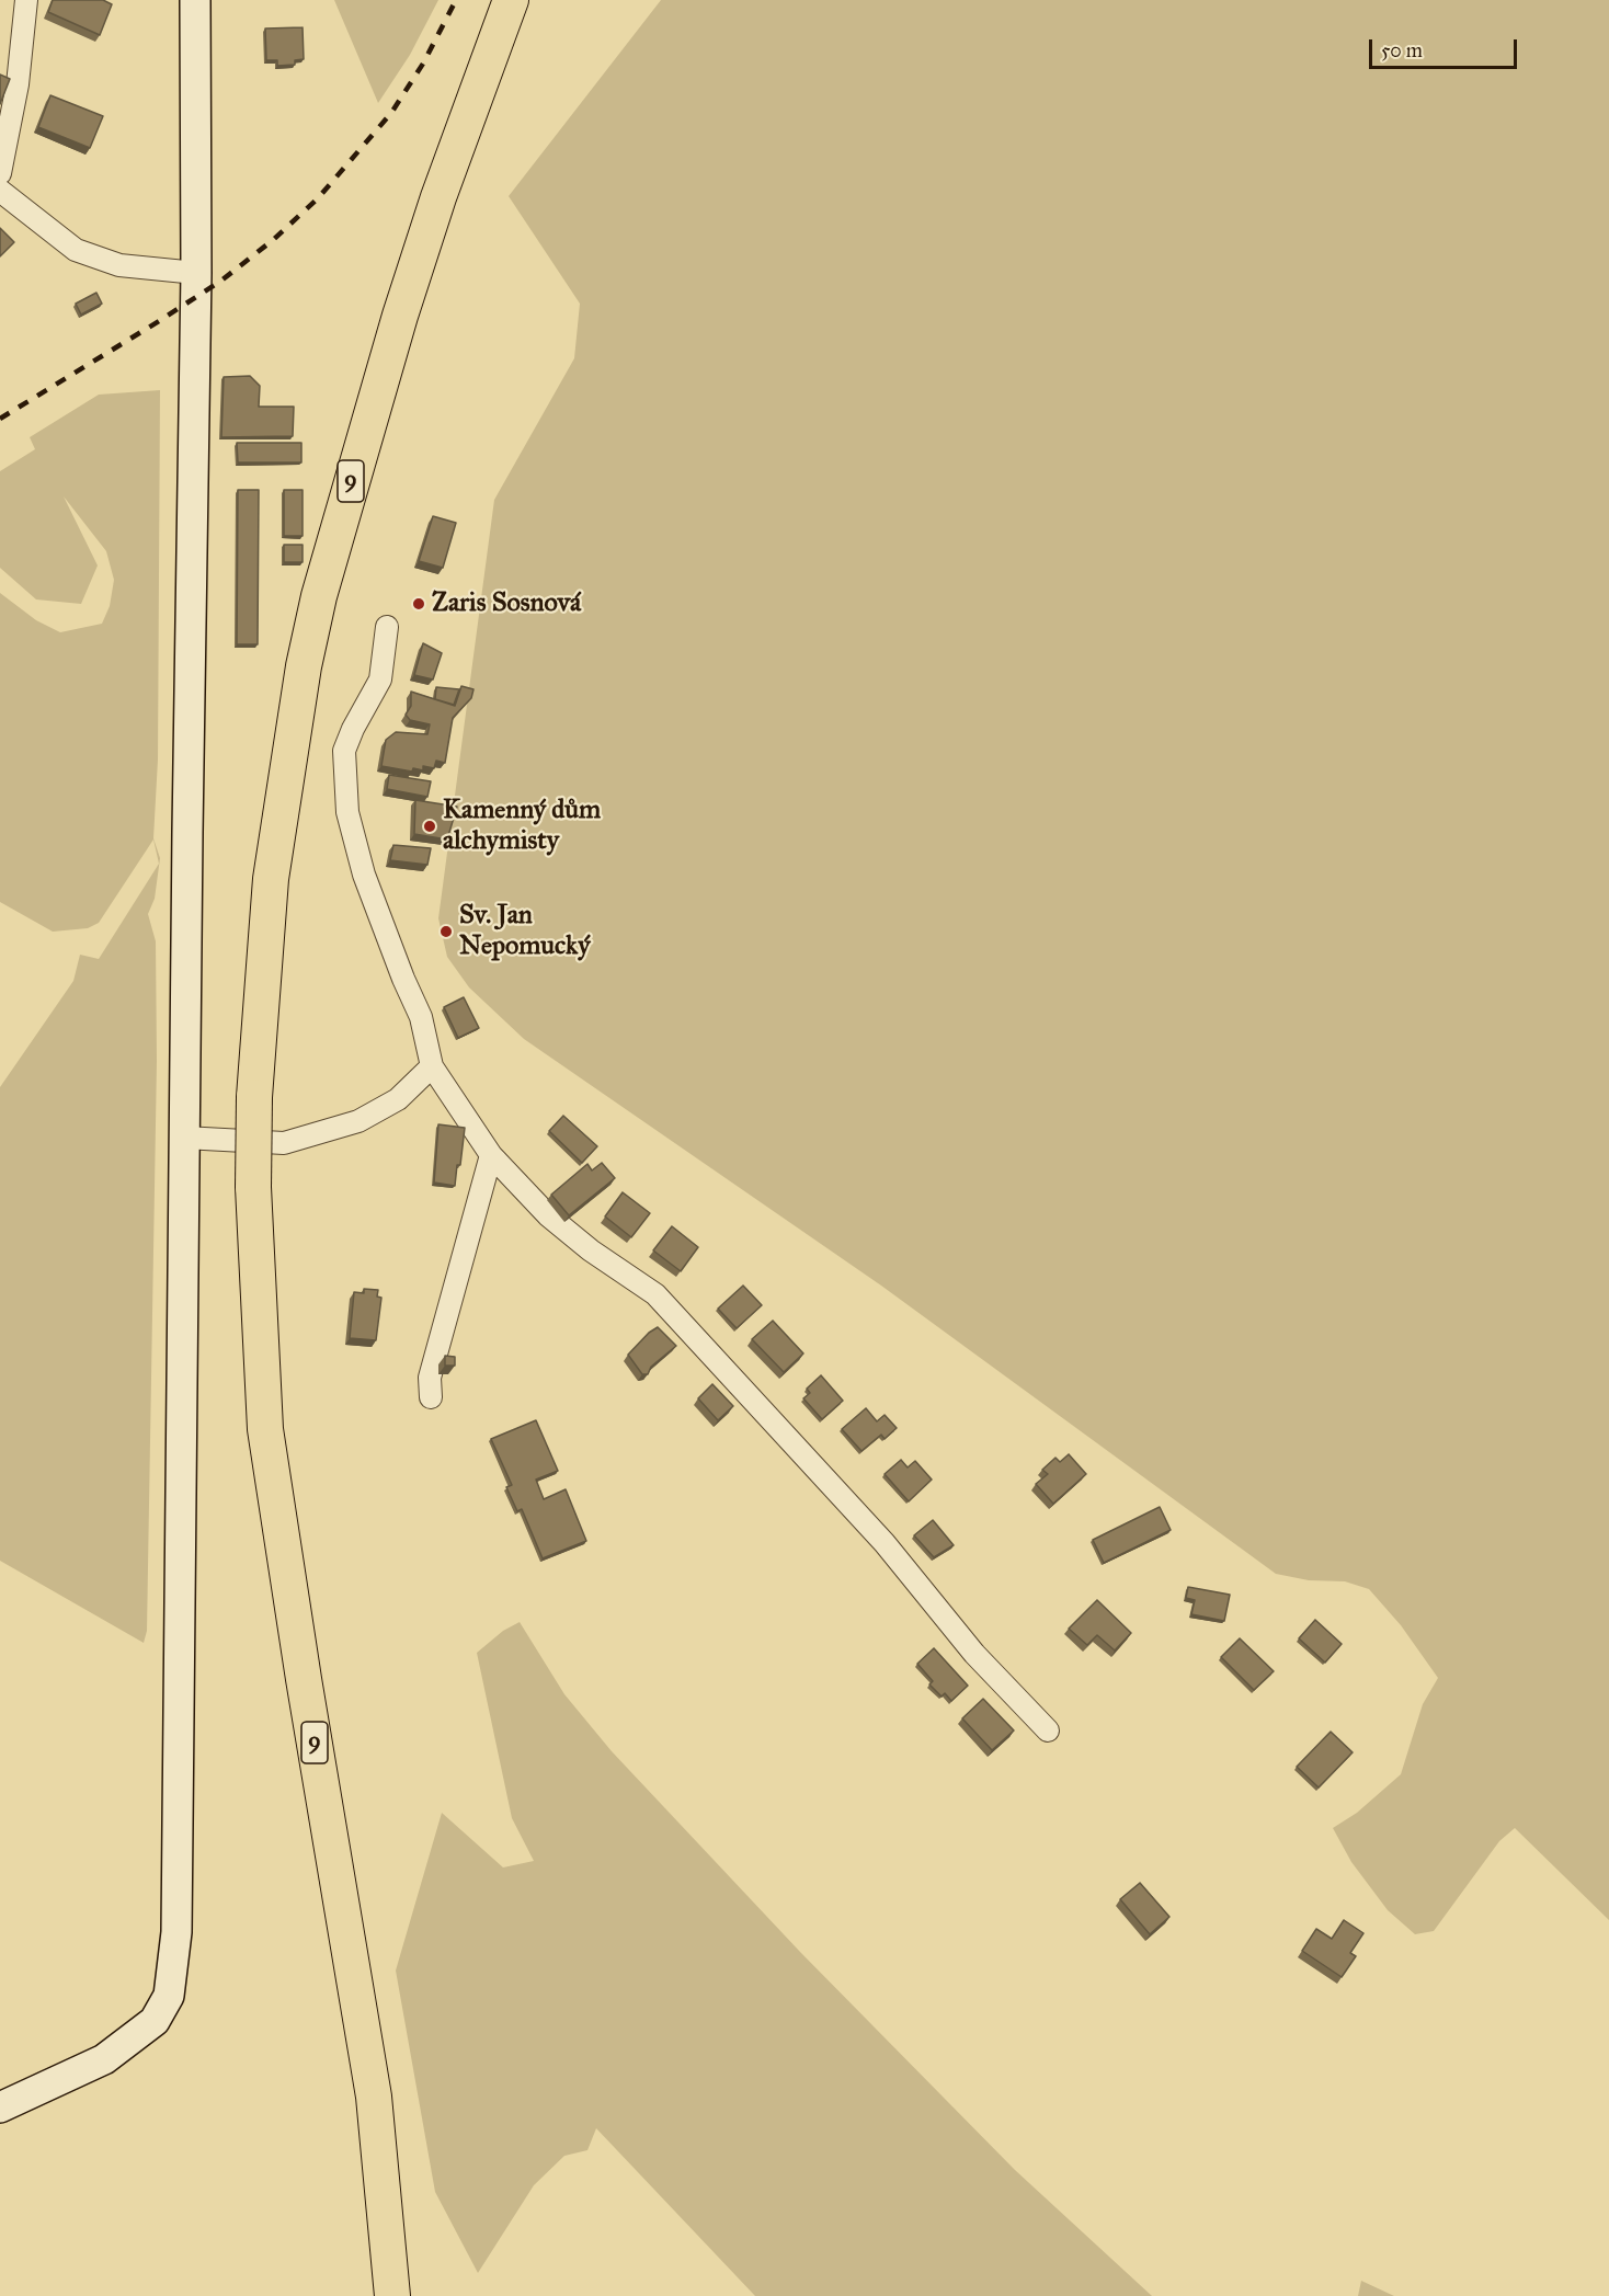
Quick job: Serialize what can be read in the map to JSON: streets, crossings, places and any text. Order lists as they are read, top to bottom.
{
  "streets": {
    "main road": ["9"]
  },
  "places": ["Zaris Sosnová", "Kamenný dům alchymisty", "Sv. Jan Nepomucký"],
  "scale_bar": "50 m"
}
